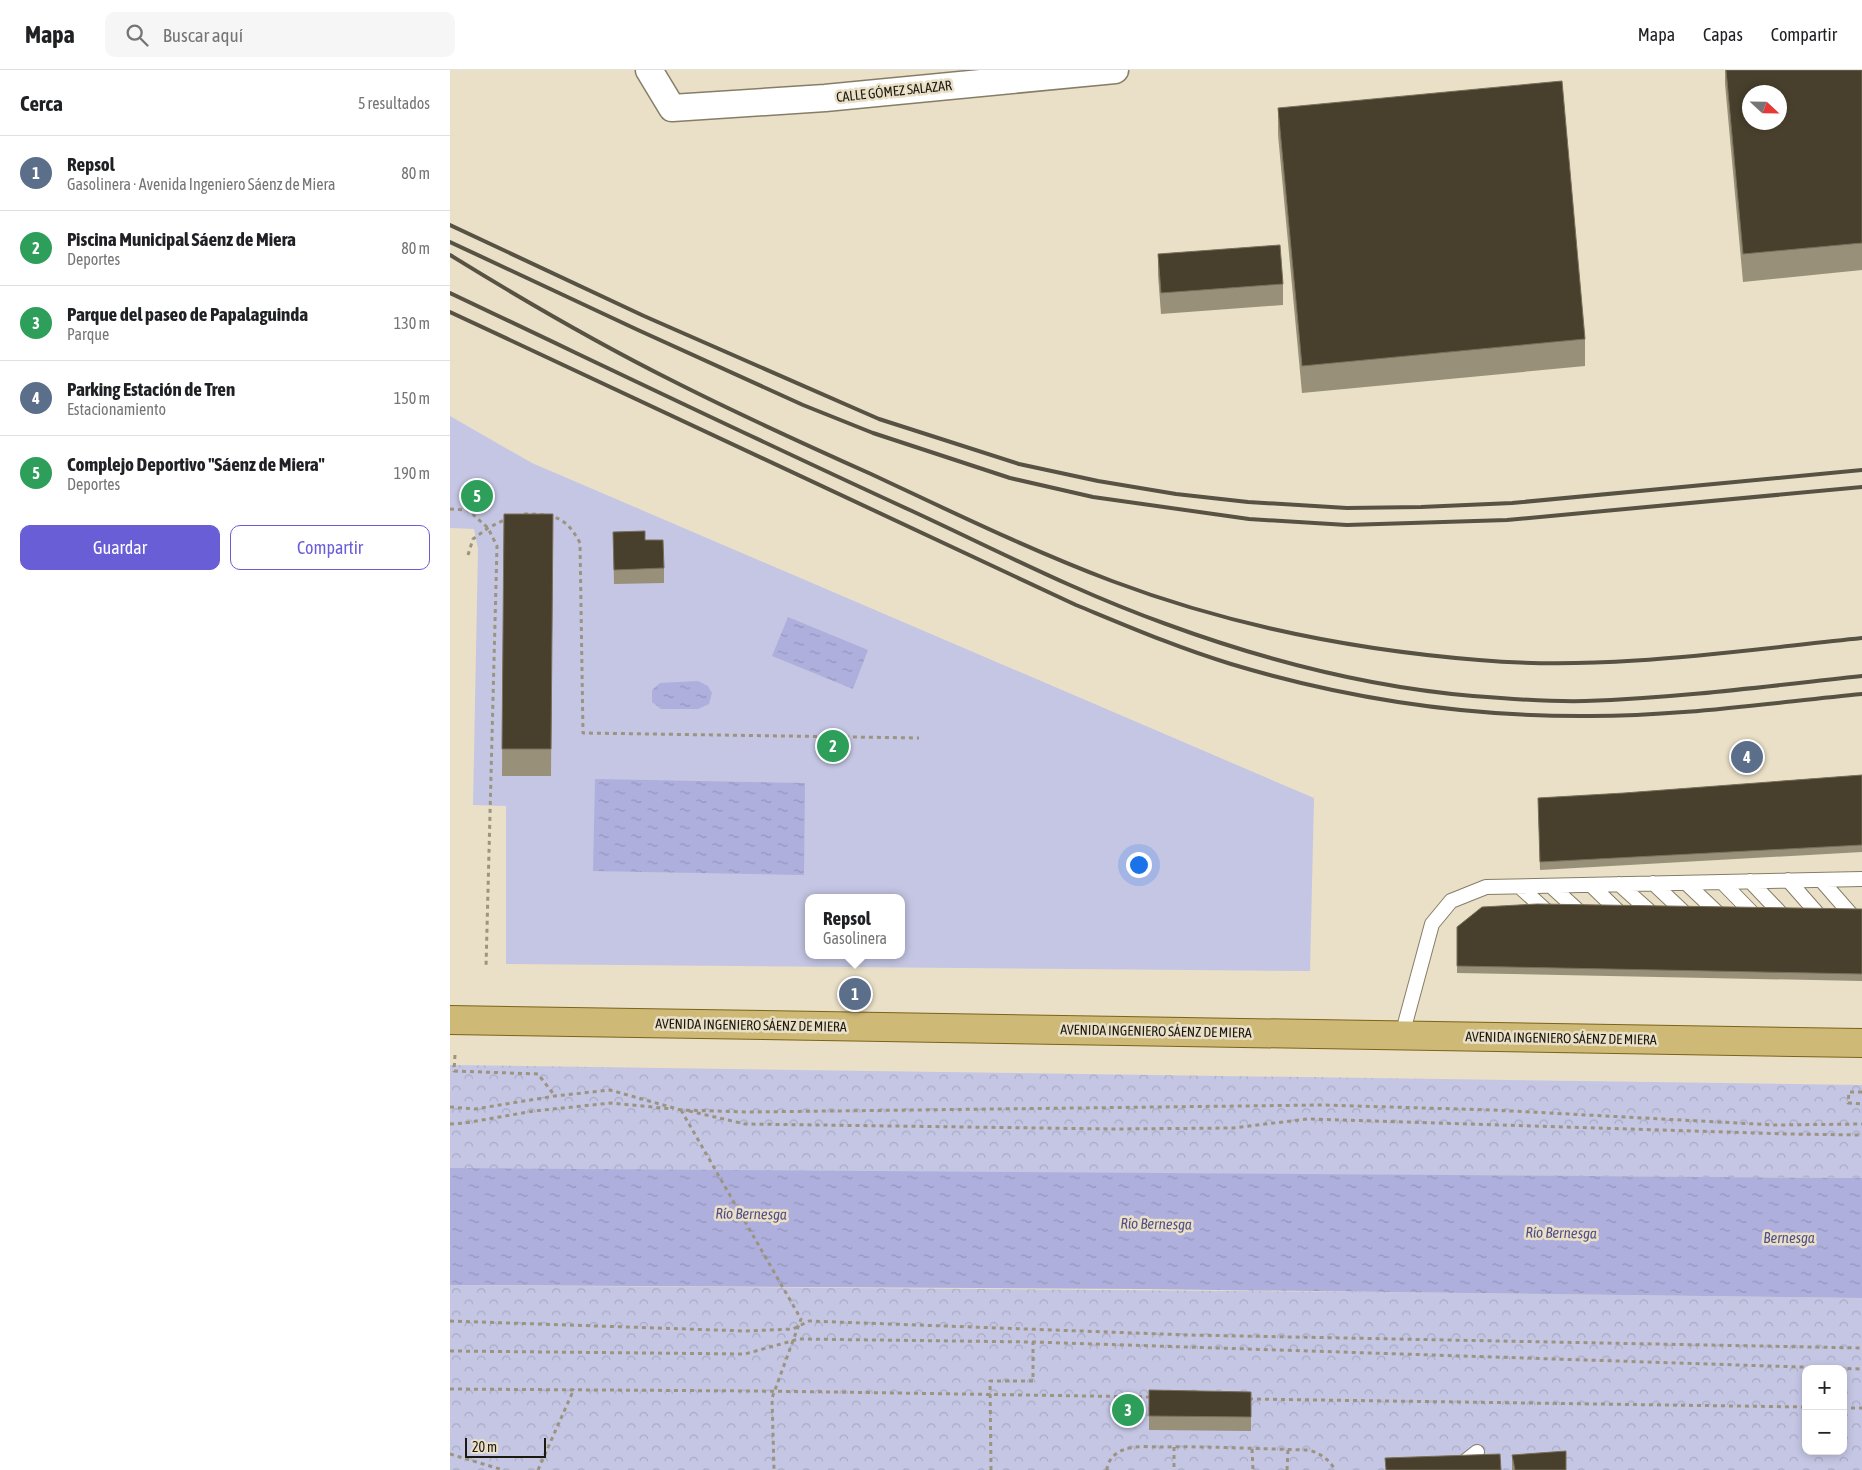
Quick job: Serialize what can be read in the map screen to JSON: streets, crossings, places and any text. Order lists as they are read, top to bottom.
{
  "streets": {
    "main road": ["AVENIDA INGENIERO SÁENZ DE MIERA"],
    "street": ["CALLE GÓMEZ SALAZAR"]
  },
  "water": ["Río Bernesga", "Bernesga"],
  "scale_bar": "20 m",
  "north": "right",
  "page": {
    "header": "Mapa",
    "search": "Buscar aquí",
    "nav": ["Mapa", "Capas", "Compartir"],
    "heading": ["Cerca", "5 resultados"],
    "list": [
      {
        "mark": "1",
        "name": "Repsol",
        "note": "Gasolinera · Avenida Ingeniero Sáenz de Miera",
        "value": "80 m"
      },
      {
        "mark": "2",
        "name": "Piscina Municipal Sáenz de Miera",
        "note": "Deportes",
        "value": "80 m"
      },
      {
        "mark": "3",
        "name": "Parque del paseo de Papalaguinda",
        "note": "Parque",
        "value": "130 m"
      },
      {
        "mark": "4",
        "name": "Parking Estación de Tren",
        "note": "Estacionamiento",
        "value": "150 m"
      },
      {
        "mark": "5",
        "name": "Complejo Deportivo \"Sáenz de Miera\"",
        "note": "Deportes",
        "value": "190 m"
      }
    ],
    "pins": [
      "5",
      "2",
      "4",
      "1",
      "3"
    ],
    "buttons": ["Guardar", "Compartir"],
    "popup": ["Repsol", "Gasolinera"],
    "map_buttons": ["+", "−"],
    "scale": "20 m"
  }
}
